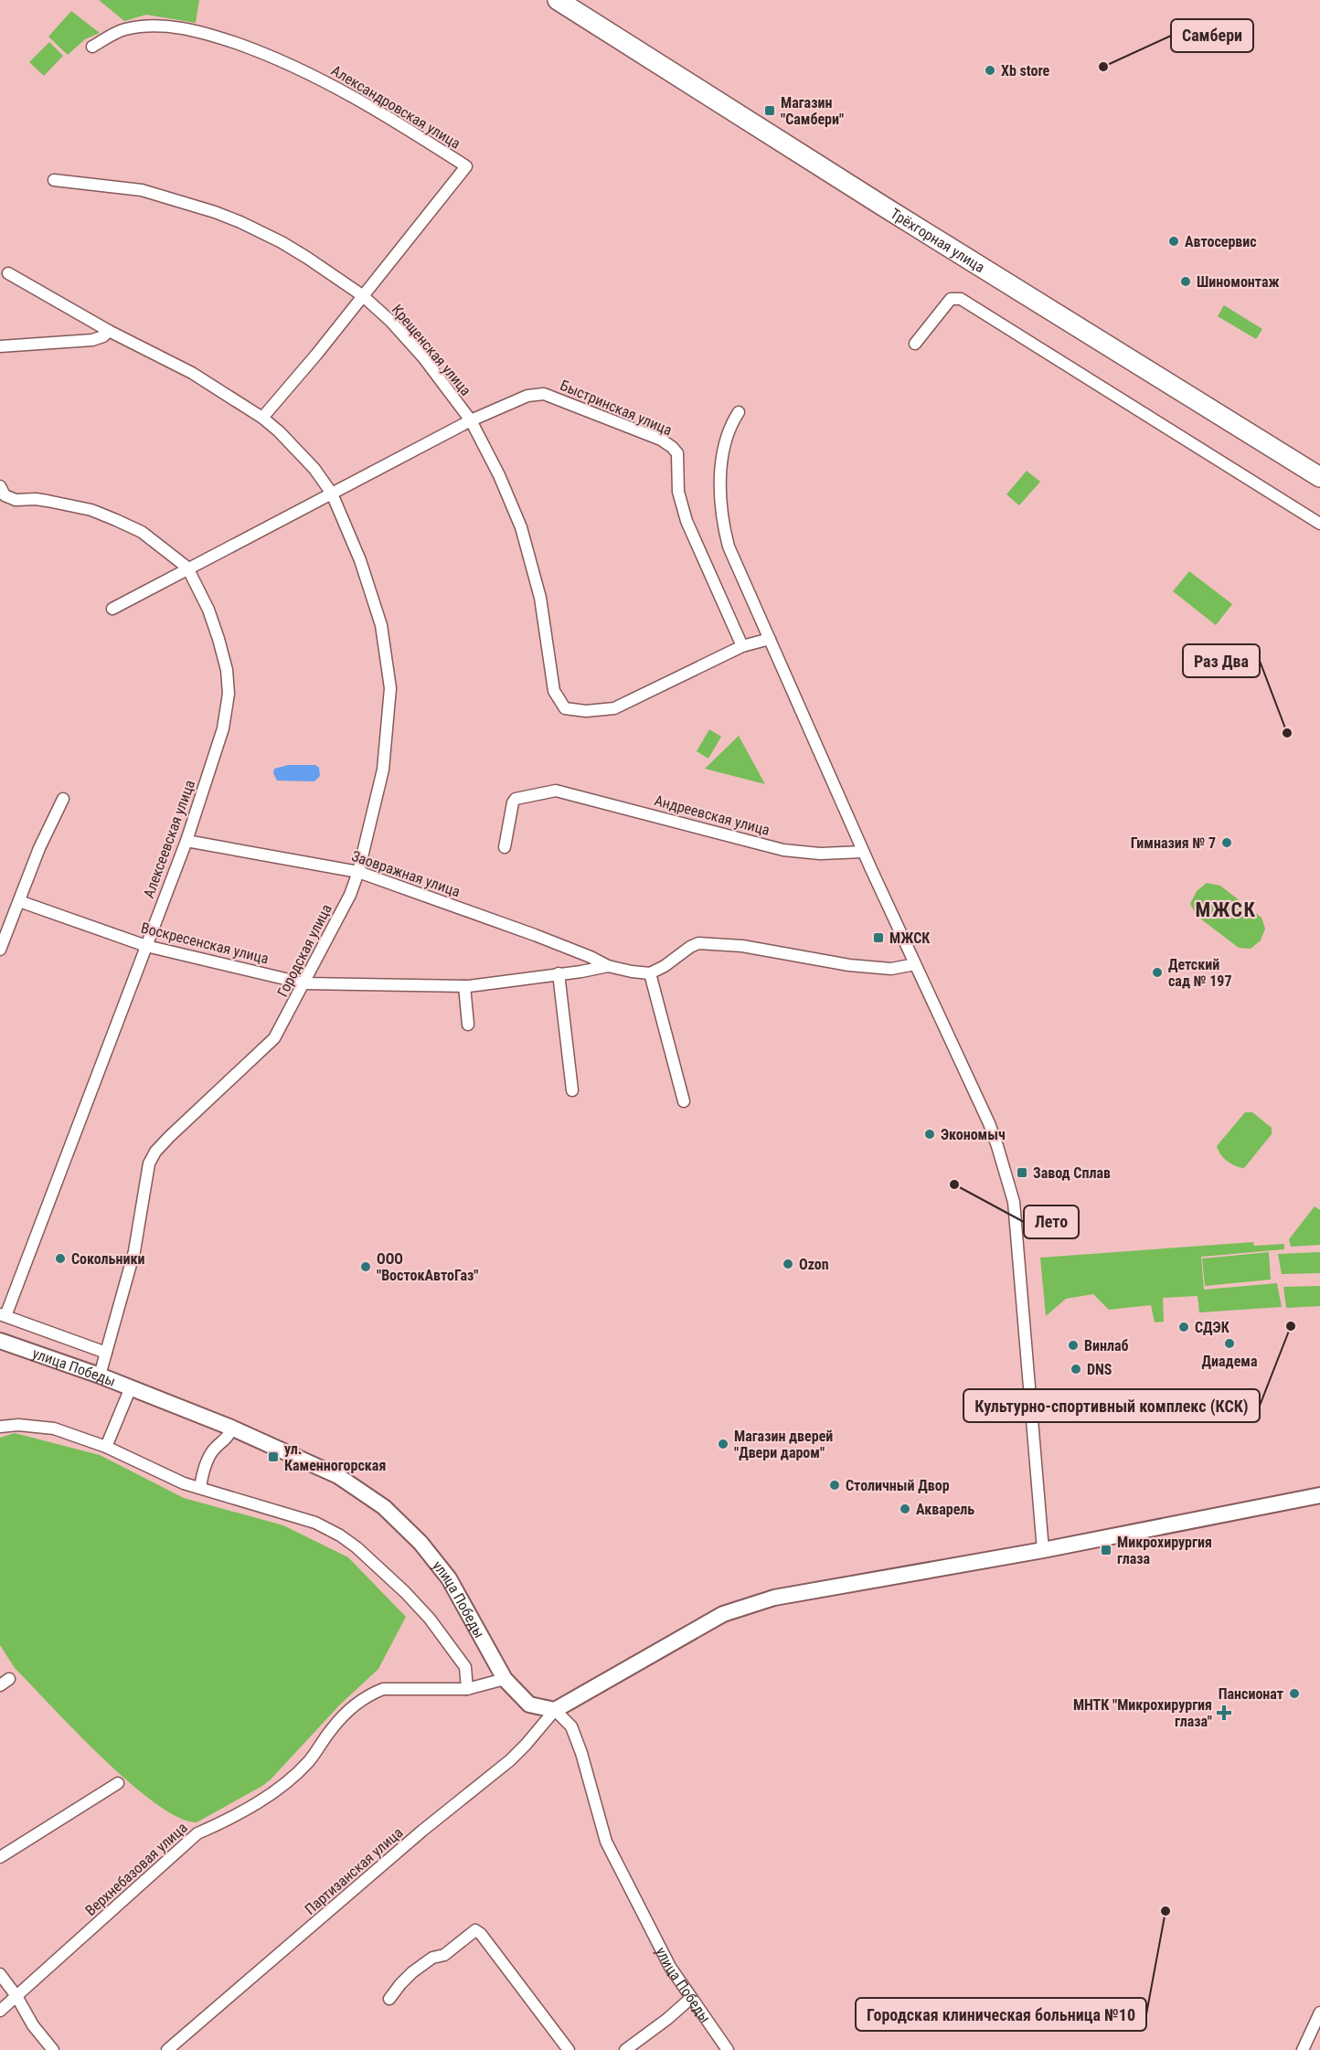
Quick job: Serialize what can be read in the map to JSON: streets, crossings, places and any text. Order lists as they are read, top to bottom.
{
  "streets": {
    "highway": ["Трёхгорная улица"],
    "street": [
      "Александровская улица",
      "Крещенская улица",
      "Быстринская улица",
      "Андреевская улица",
      "Алексеевская улица",
      "Заовражная улица",
      "Воскресенская улица",
      "Городская улица",
      "улица Победы",
      "Верхнебазовая улица",
      "Партизанская улица"
    ]
  },
  "crossings": [
    ["Александровская улица", "Крещенская улица"],
    ["Крещенская улица", "Быстринская улица"],
    ["Быстринская улица", "Алексеевская улица"],
    ["Быстринская улица", "Городская улица"],
    ["Алексеевская улица", "Заовражная улица"],
    ["Алексеевская улица", "Воскресенская улица"],
    ["Заовражная улица", "Воскресенская улица"],
    ["Заовражная улица", "Городская улица"],
    ["Воскресенская улица", "Городская улица"],
    ["Городская улица", "улица Победы"],
    ["улица Победы", "Верхнебазовая улица"],
    ["улица Победы", "Партизанская улица"]
  ],
  "districts": ["МЖСК"],
  "places": {
    "other": [
      "Самбери",
      "Xb store",
      "Автосервис",
      "Шиномонтаж",
      "Раз Два",
      "Гимназия № 7",
      "Детский сад № 197",
      "Экономыч",
      "Лето",
      "Сокольники",
      "Ozon",
      "ООО \"ВостокАвтоГаз\"",
      "Культурно-спортивный комплекс (КСК)",
      "СДЭК",
      "Диадема",
      "Винлаб",
      "DNS",
      "Магазин дверей \"Двери даром\"",
      "Столичный Двор",
      "Акварель",
      "Пансионат",
      "Городская клиническая больница №10"
    ],
    "transit": [
      "Магазин \"Самбери\"",
      "МЖСК",
      "Завод Сплав",
      "ул. Каменногорская",
      "Микрохирургия глаза"
    ],
    "health": ["МНТК \"Микрохирургия глаза\""]
  }
}
